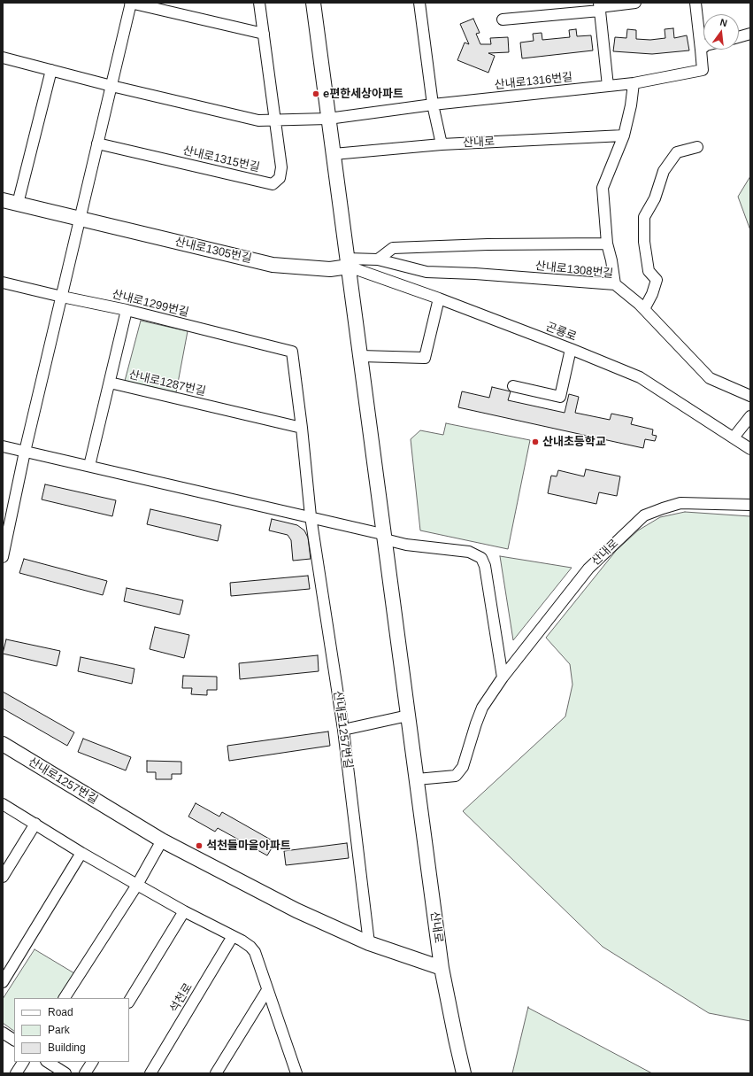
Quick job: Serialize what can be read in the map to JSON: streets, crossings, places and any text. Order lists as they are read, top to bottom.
{
  "streets": {
    "main road": ["산내로", "산내로1305번길", "산내로1257번길"],
    "street": [
      "산내로1316번길",
      "산내로1315번길",
      "산내로1308번길",
      "산내로1299번길",
      "곤룡로",
      "산내로1287번길",
      "석천로"
    ]
  },
  "crossings": [
    ["산내로1316번길", "산내로"],
    ["산내로", "산내로1305번길"],
    ["산내로", "산내로1308번길"],
    ["산내로", "곤룡로"],
    ["산내로", "산내로1257번길"],
    ["산내로1305번길", "산내로1308번길"],
    ["산내로1305번길", "곤룡로"],
    ["산내로1308번길", "곤룡로"],
    ["산내로1299번길", "산내로1287번길"]
  ],
  "places": ["e편한세상아파트", "산내초등학교", "석천들마을아파트"],
  "legend": ["Road", "Park", "Building"],
  "north": "top"
}
